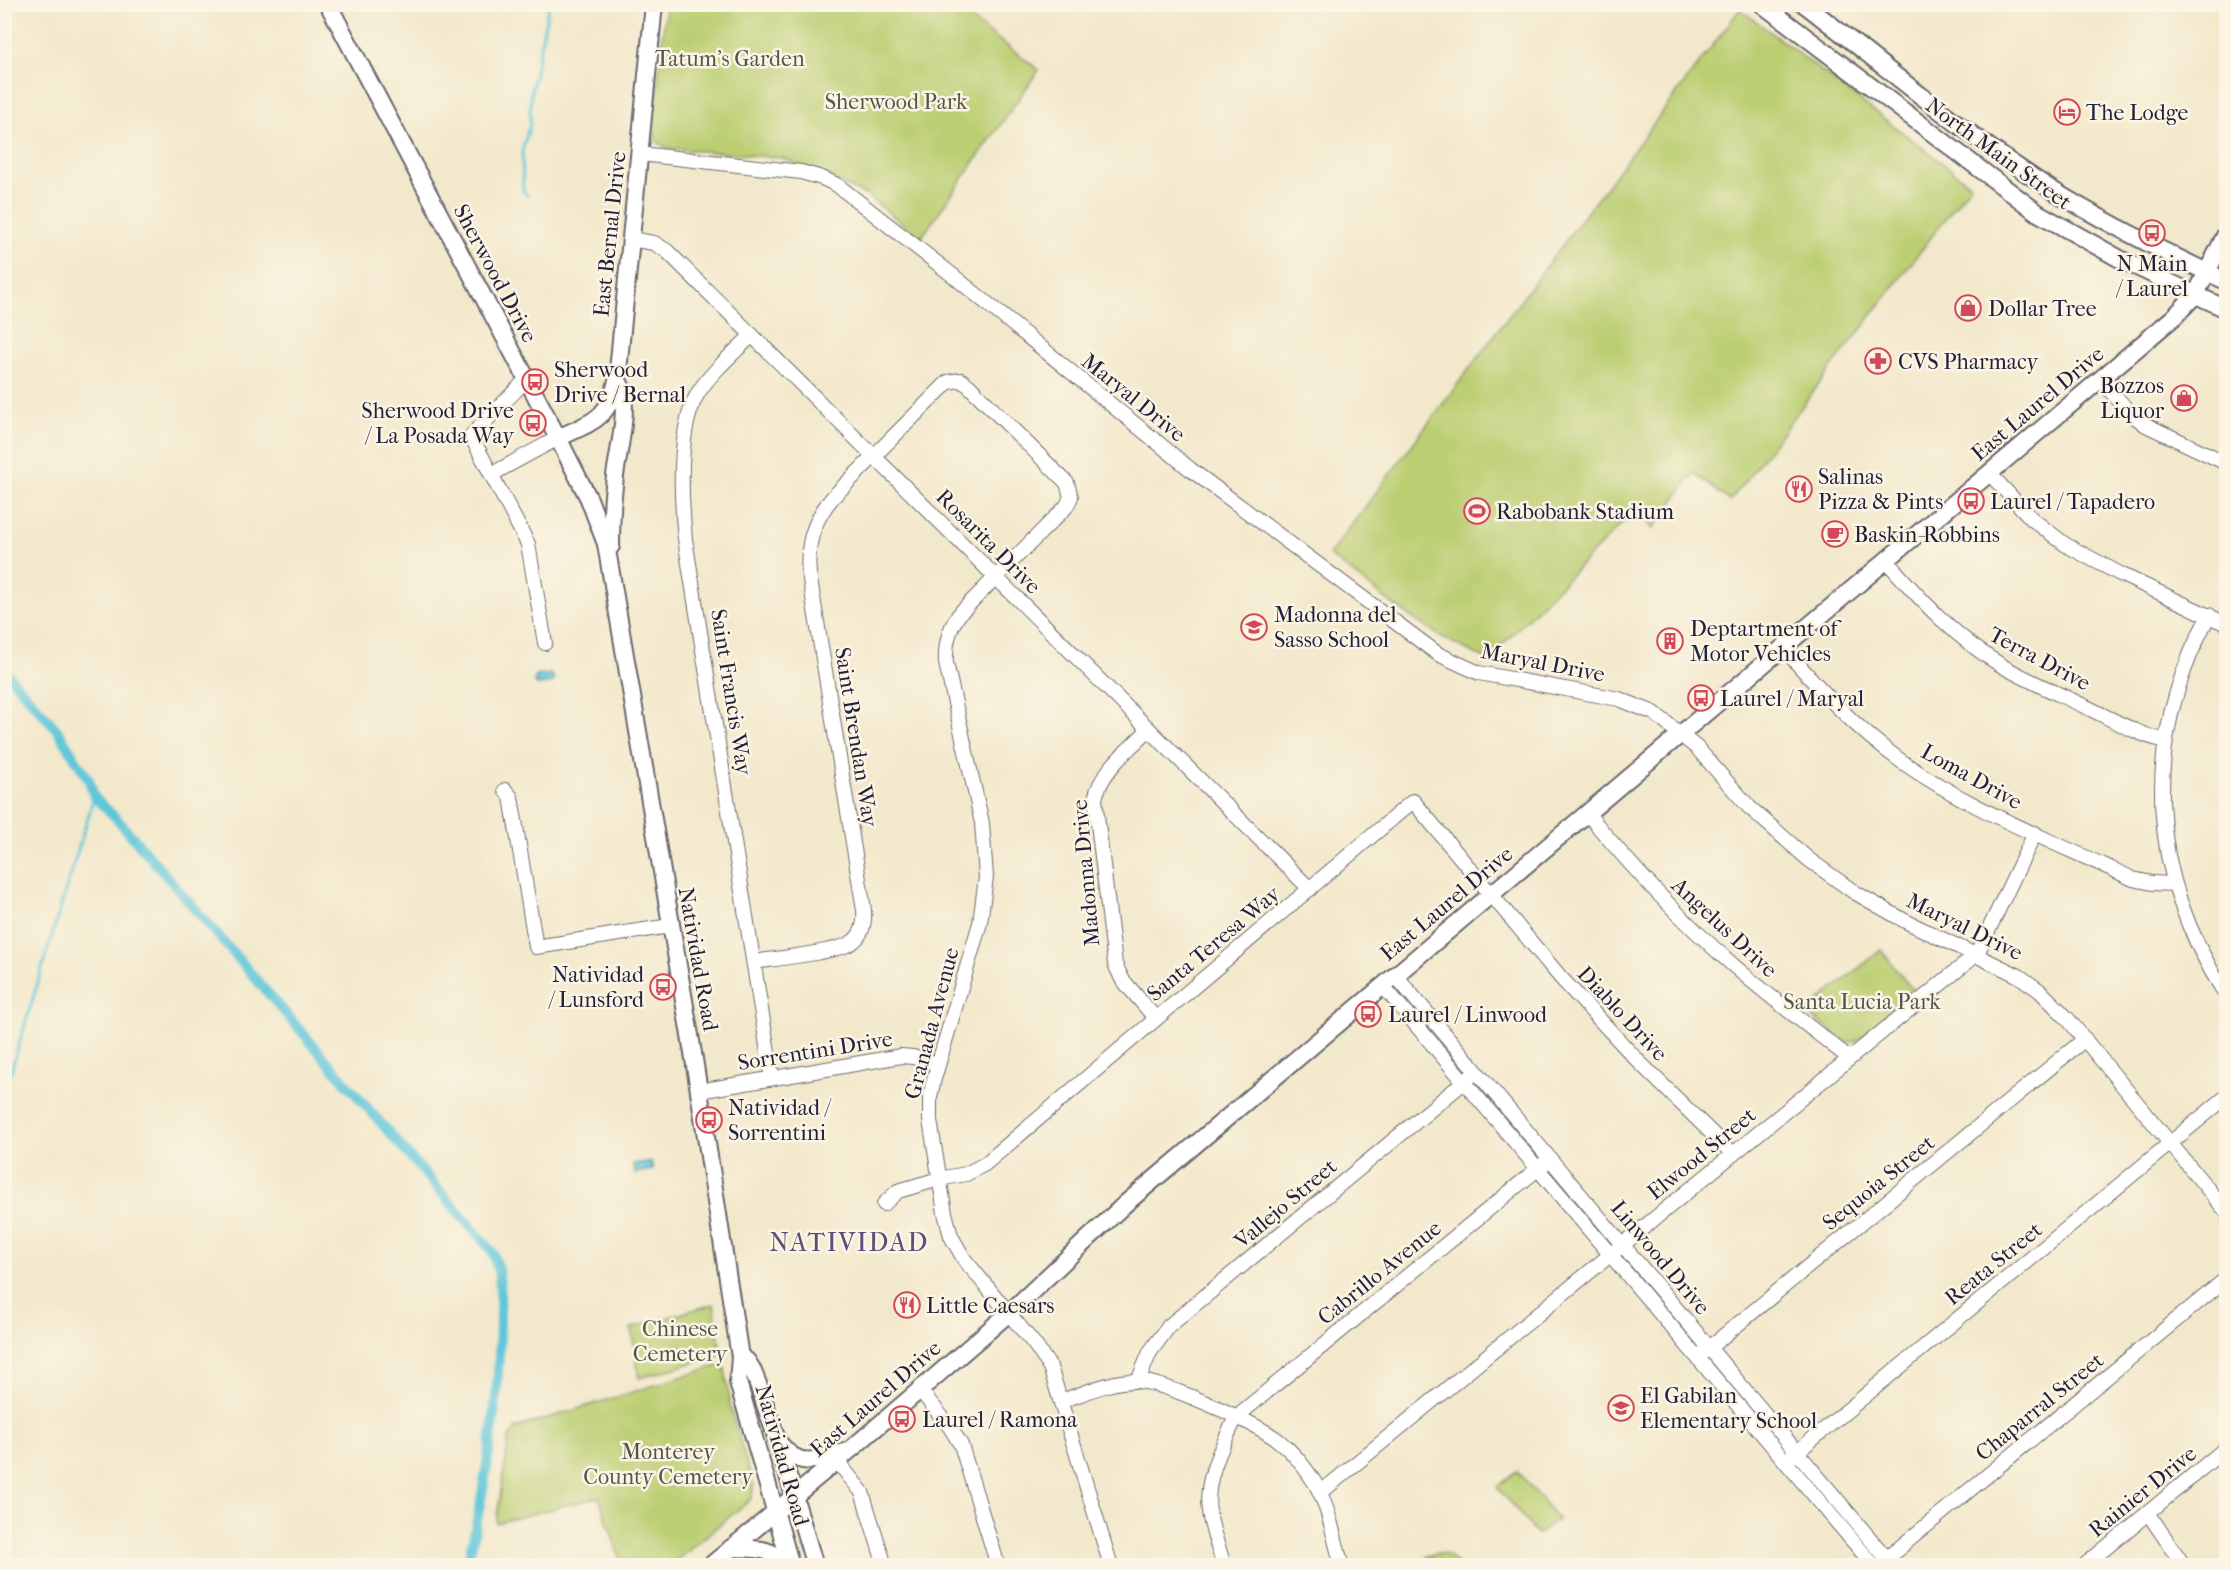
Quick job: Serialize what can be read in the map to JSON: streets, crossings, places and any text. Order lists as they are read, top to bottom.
{
  "streets": {
    "main road": [
      "North Main Street",
      "East Bernal Drive",
      "Sherwood Drive",
      "East Laurel Drive",
      "Natividad Road"
    ],
    "street": [
      "Maryal Drive",
      "Rosarita Drive",
      "Terra Drive",
      "Saint Francis Way",
      "Saint Brendan Way",
      "Loma Drive",
      "Madonna Drive",
      "Angelus Drive",
      "Santa Teresa Way",
      "Diablo Drive",
      "Granada Avenue",
      "Sorrentini Drive",
      "Elwood Street",
      "Sequoia Street",
      "Vallejo Street",
      "Linwood Drive",
      "Reata Street",
      "Cabrillo Avenue",
      "Chaparral Street",
      "Rainier Drive"
    ]
  },
  "crossings": [
    ["North Main Street", "East Laurel Drive"],
    ["East Bernal Drive", "Sherwood Drive"],
    ["East Bernal Drive", "Maryal Drive"],
    ["East Bernal Drive", "Rosarita Drive"],
    ["Sherwood Drive", "Natividad Road"],
    ["Maryal Drive", "East Laurel Drive"],
    ["Maryal Drive", "Elwood Street"],
    ["Maryal Drive", "Sequoia Street"],
    ["Maryal Drive", "Reata Street"],
    ["East Laurel Drive", "Terra Drive"],
    ["East Laurel Drive", "Loma Drive"],
    ["East Laurel Drive", "Angelus Drive"],
    ["East Laurel Drive", "Santa Teresa Way"],
    ["East Laurel Drive", "Natividad Road"],
    ["East Laurel Drive", "Diablo Drive"],
    ["East Laurel Drive", "Granada Avenue"],
    ["East Laurel Drive", "Linwood Drive"],
    ["Rosarita Drive", "Saint Francis Way"],
    ["Rosarita Drive", "Saint Brendan Way"],
    ["Rosarita Drive", "Madonna Drive"],
    ["Rosarita Drive", "Santa Teresa Way"],
    ["Rosarita Drive", "Granada Avenue"],
    ["Saint Francis Way", "Saint Brendan Way"],
    ["Saint Francis Way", "Sorrentini Drive"],
    ["Saint Brendan Way", "Granada Avenue"],
    ["Loma Drive", "Elwood Street"],
    ["Madonna Drive", "Santa Teresa Way"],
    ["Angelus Drive", "Elwood Street"],
    ["Santa Teresa Way", "Diablo Drive"],
    ["Santa Teresa Way", "Granada Avenue"],
    ["Natividad Road", "Sorrentini Drive"],
    ["Diablo Drive", "Elwood Street"],
    ["Granada Avenue", "Sorrentini Drive"],
    ["Elwood Street", "Linwood Drive"],
    ["Sequoia Street", "Linwood Drive"],
    ["Vallejo Street", "Linwood Drive"],
    ["Linwood Drive", "Reata Street"],
    ["Linwood Drive", "Cabrillo Avenue"],
    ["Linwood Drive", "Chaparral Street"]
  ],
  "districts": ["NATIVIDAD"],
  "parks": [
    "Tatum's Garden",
    "Sherwood Park",
    "Santa Lucia Park",
    "Chinese Cemetery",
    "Monterey County Cemetery"
  ],
  "places": {
    "hotel": ["The Lodge"],
    "bus stop": [
      "N Main / Laurel",
      "Sherwood Drive / Bernal",
      "Sherwood Drive / La Posada Way",
      "Laurel / Tapadero",
      "Laurel / Maryal",
      "Natividad / Lunsford",
      "Laurel / Linwood",
      "Natividad / Sorrentini",
      "Laurel / Ramona"
    ],
    "shop": ["Dollar Tree", "Bozzos Liquor"],
    "pharmacy": ["CVS Pharmacy"],
    "restaurant": ["Salinas Pizza & Pints", "Little Caesars"],
    "sports": ["Rabobank Stadium"],
    "cafe": ["Baskin-Robbins"],
    "school or university": ["Madonna del Sasso School", "El Gabilan Elementary School"],
    "building": ["Deptartment of Motor Vehicles"]
  }
}
